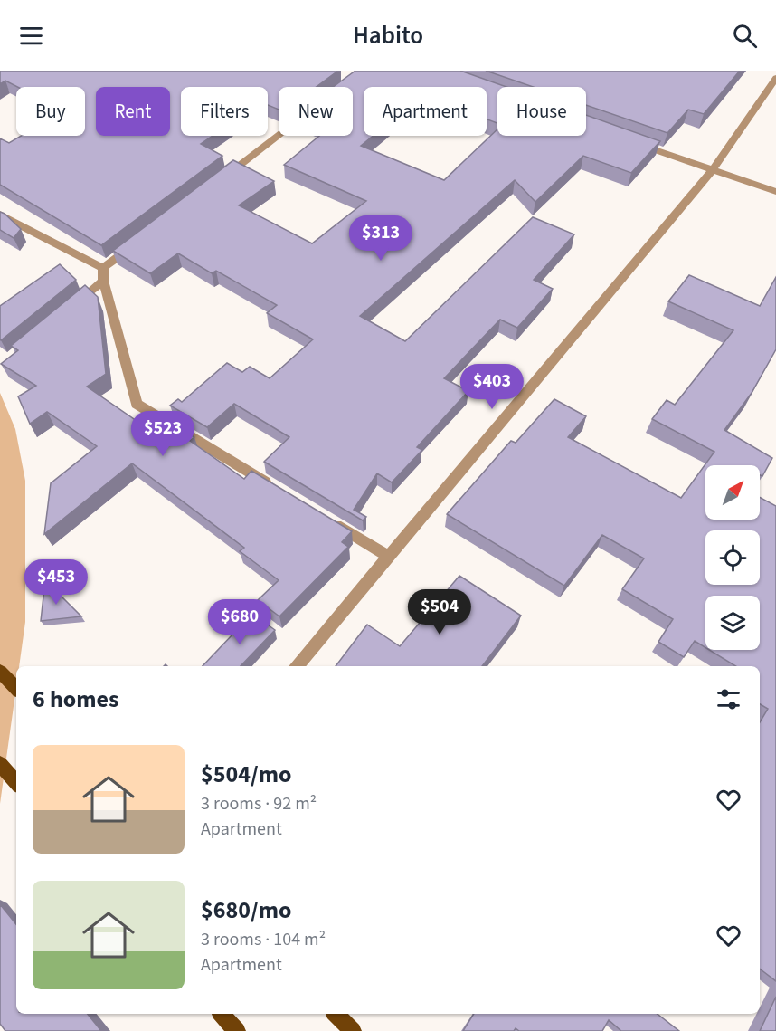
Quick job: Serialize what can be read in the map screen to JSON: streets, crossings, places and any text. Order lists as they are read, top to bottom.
{
  "north": "top right",
  "page": {
    "header": "Habito",
    "chip": [
      "Buy",
      "Rent",
      "Filters",
      "New",
      "Apartment",
      "House"
    ],
    "price": [
      "$313",
      "$403",
      "$523",
      "$453",
      "$504",
      "$680"
    ],
    "heading": "6 homes",
    "list": [
      {
        "name": "$504/mo",
        "note": "3 rooms · 92 m² · Apartment"
      },
      {
        "name": "$680/mo",
        "note": "3 rooms · 104 m² · Apartment"
      }
    ]
  }
}
